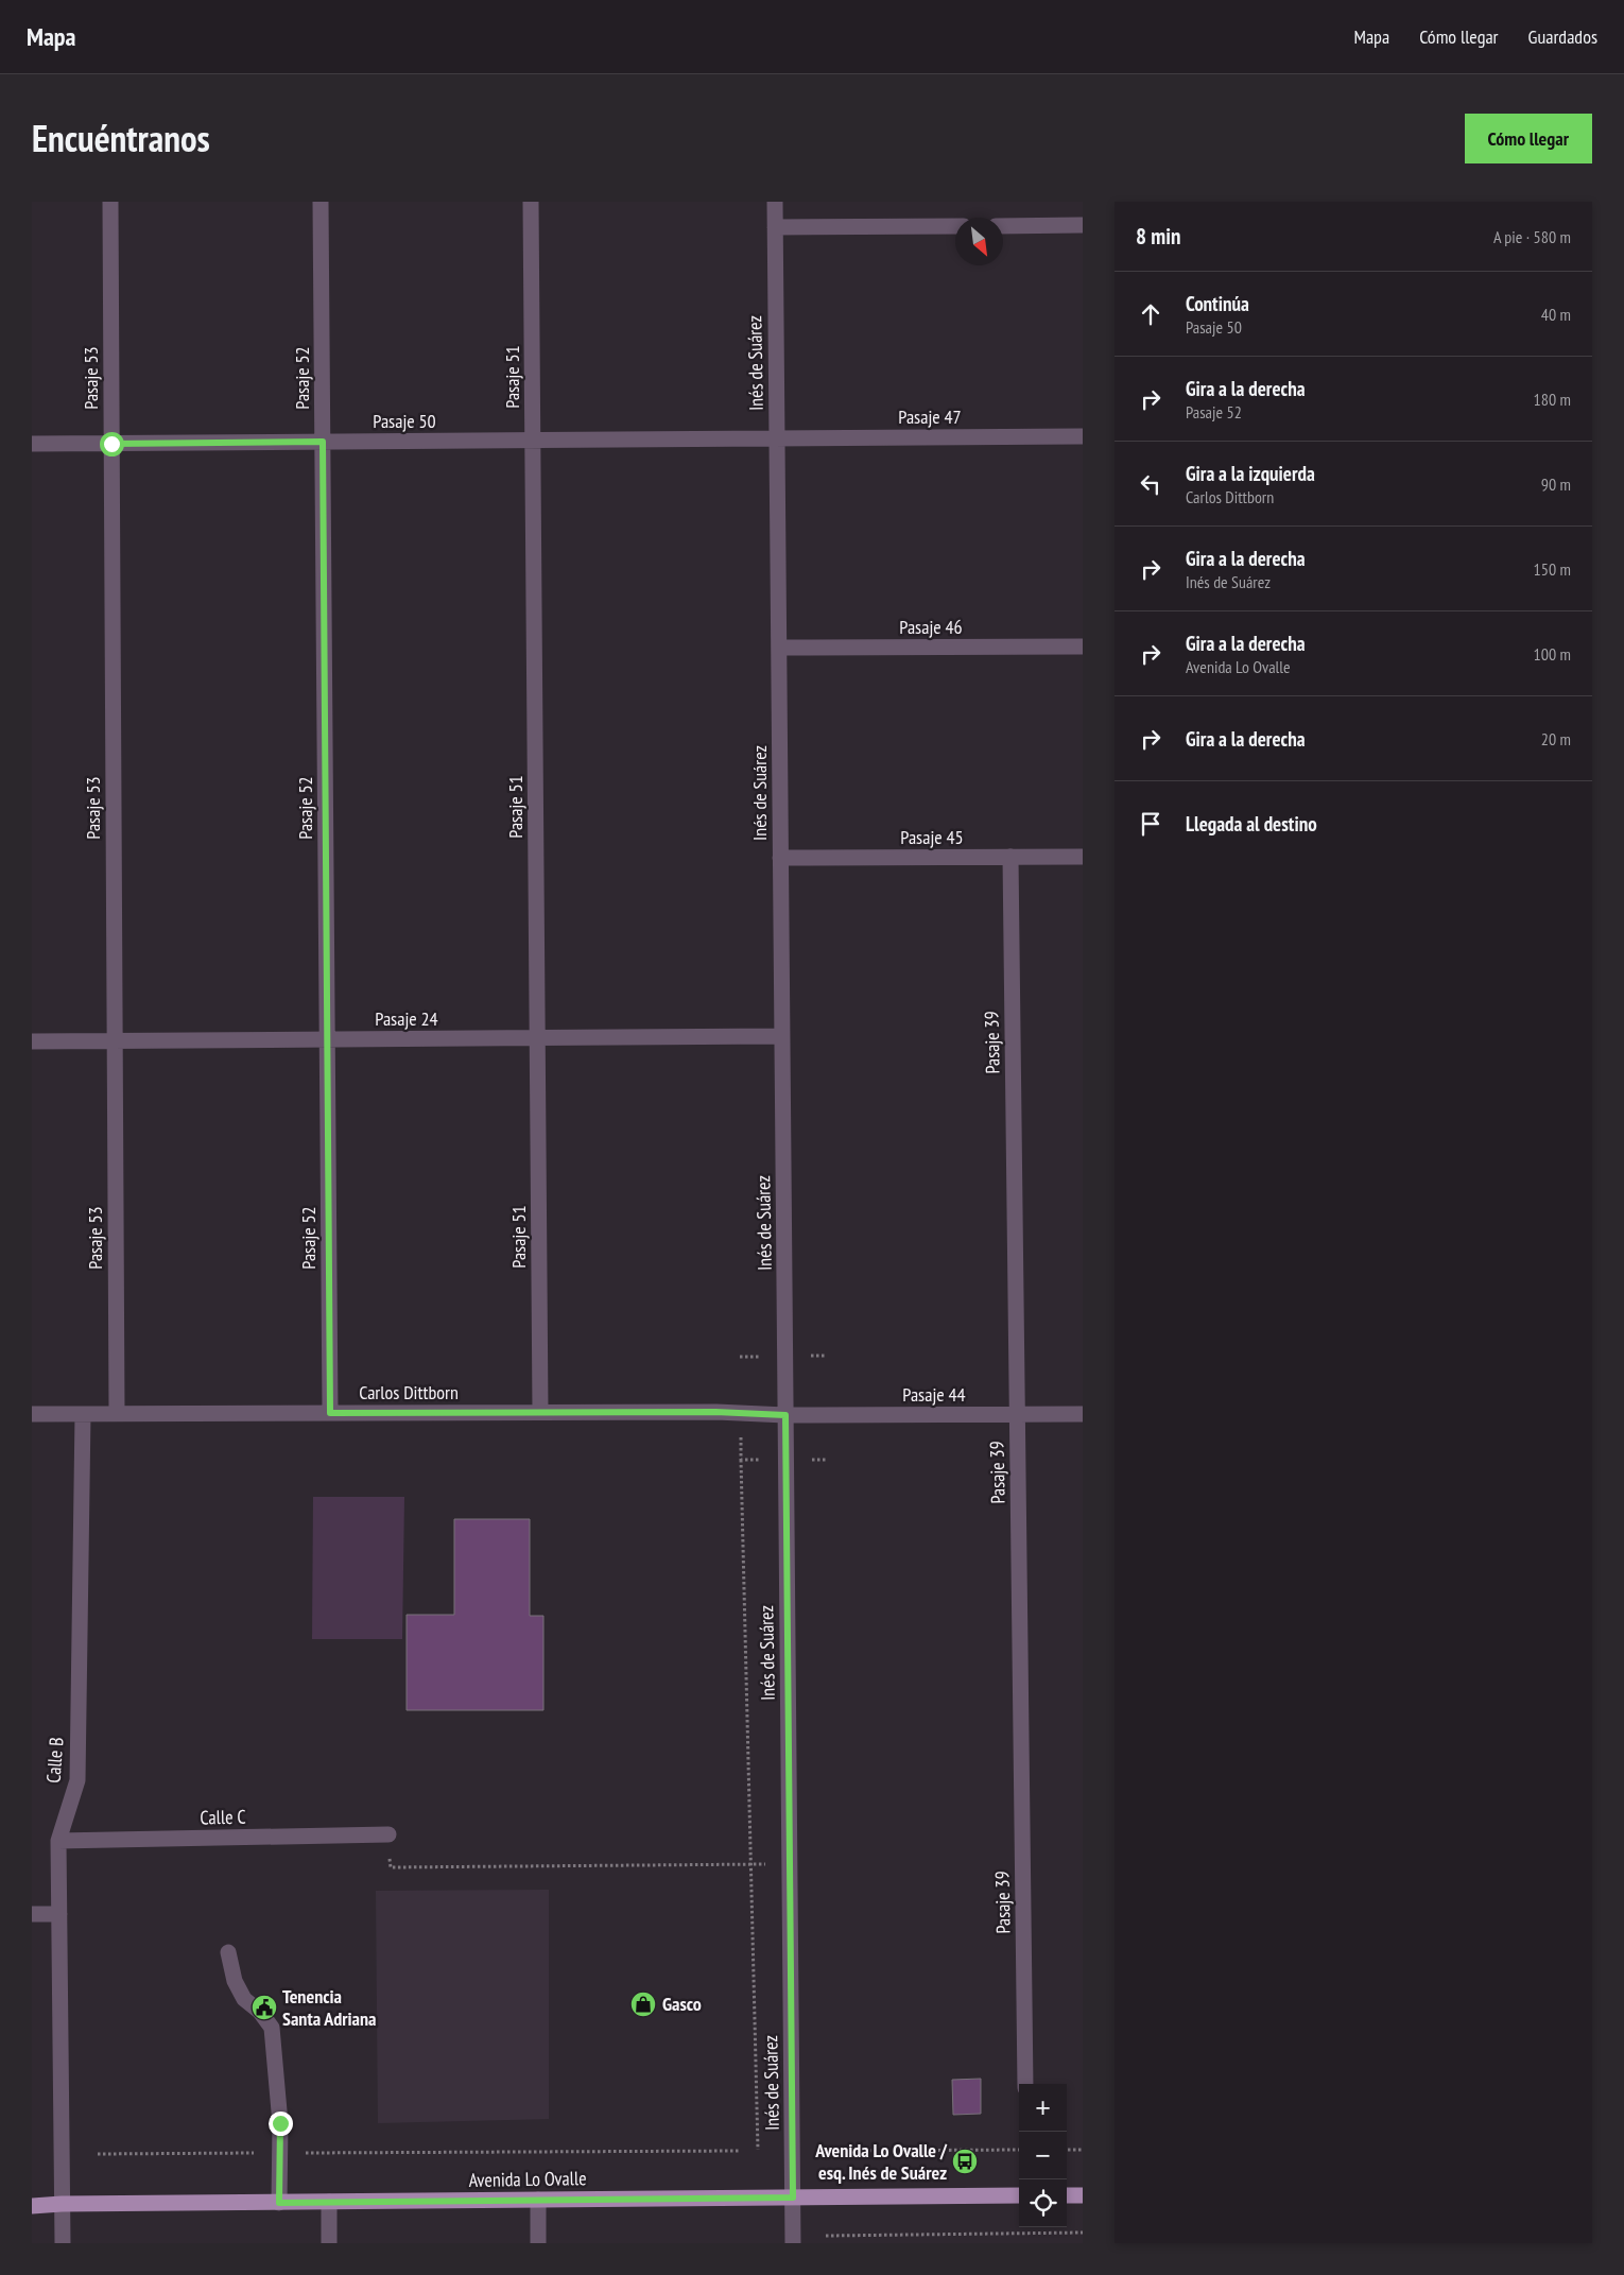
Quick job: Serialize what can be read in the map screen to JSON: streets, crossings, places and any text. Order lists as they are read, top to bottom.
{
  "streets": {
    "main road": ["Avenida Lo Ovalle"],
    "street": [
      "Inés de Suárez",
      "Pasaje 51",
      "Pasaje 53",
      "Pasaje 52",
      "Pasaje 47",
      "Pasaje 50",
      "Pasaje 46",
      "Pasaje 45",
      "Pasaje 24",
      "Pasaje 39",
      "Carlos Dittborn",
      "Pasaje 44",
      "Calle B",
      "Calle C"
    ]
  },
  "crossings": [
    ["Inés de Suárez", "Pasaje 47"],
    ["Inés de Suárez", "Pasaje 50"],
    ["Inés de Suárez", "Pasaje 46"],
    ["Inés de Suárez", "Pasaje 45"],
    ["Inés de Suárez", "Pasaje 24"],
    ["Inés de Suárez", "Carlos Dittborn"],
    ["Inés de Suárez", "Pasaje 44"],
    ["Inés de Suárez", "Avenida Lo Ovalle"],
    ["Pasaje 51", "Pasaje 50"],
    ["Pasaje 51", "Pasaje 24"],
    ["Pasaje 51", "Carlos Dittborn"],
    ["Pasaje 53", "Pasaje 50"],
    ["Pasaje 53", "Pasaje 24"],
    ["Pasaje 53", "Carlos Dittborn"],
    ["Pasaje 52", "Pasaje 50"],
    ["Pasaje 52", "Pasaje 24"],
    ["Pasaje 52", "Carlos Dittborn"],
    ["Pasaje 47", "Pasaje 50"],
    ["Pasaje 45", "Pasaje 39"],
    ["Pasaje 39", "Pasaje 44"],
    ["Carlos Dittborn", "Pasaje 44"],
    ["Carlos Dittborn", "Calle B"],
    ["Calle B", "Calle C"],
    ["Calle B", "Avenida Lo Ovalle"]
  ],
  "places": {
    "shop": ["Gasco"],
    "public building": ["Tenencia Santa Adriana"],
    "bus stop": ["Avenida Lo Ovalle / esq. Inés de Suárez"]
  },
  "north": "bottom right",
  "page": {
    "header": "Mapa",
    "nav": ["Mapa", "Cómo llegar", "Guardados"],
    "title": "Encuéntranos",
    "buttons": "Cómo llegar",
    "heading": ["8 min", "A pie · 580 m"],
    "list": [
      ["Continúa", "Pasaje 50", "40 m"],
      ["Gira a la derecha", "Pasaje 52", "180 m"],
      ["Gira a la izquierda", "Carlos Dittborn", "90 m"],
      ["Gira a la derecha", "Inés de Suárez", "150 m"],
      ["Gira a la derecha", "Avenida Lo Ovalle", "100 m"],
      ["Gira a la derecha", "20 m"],
      "Llegada al destino"
    ],
    "map_buttons": ["+", "−"]
  }
}
